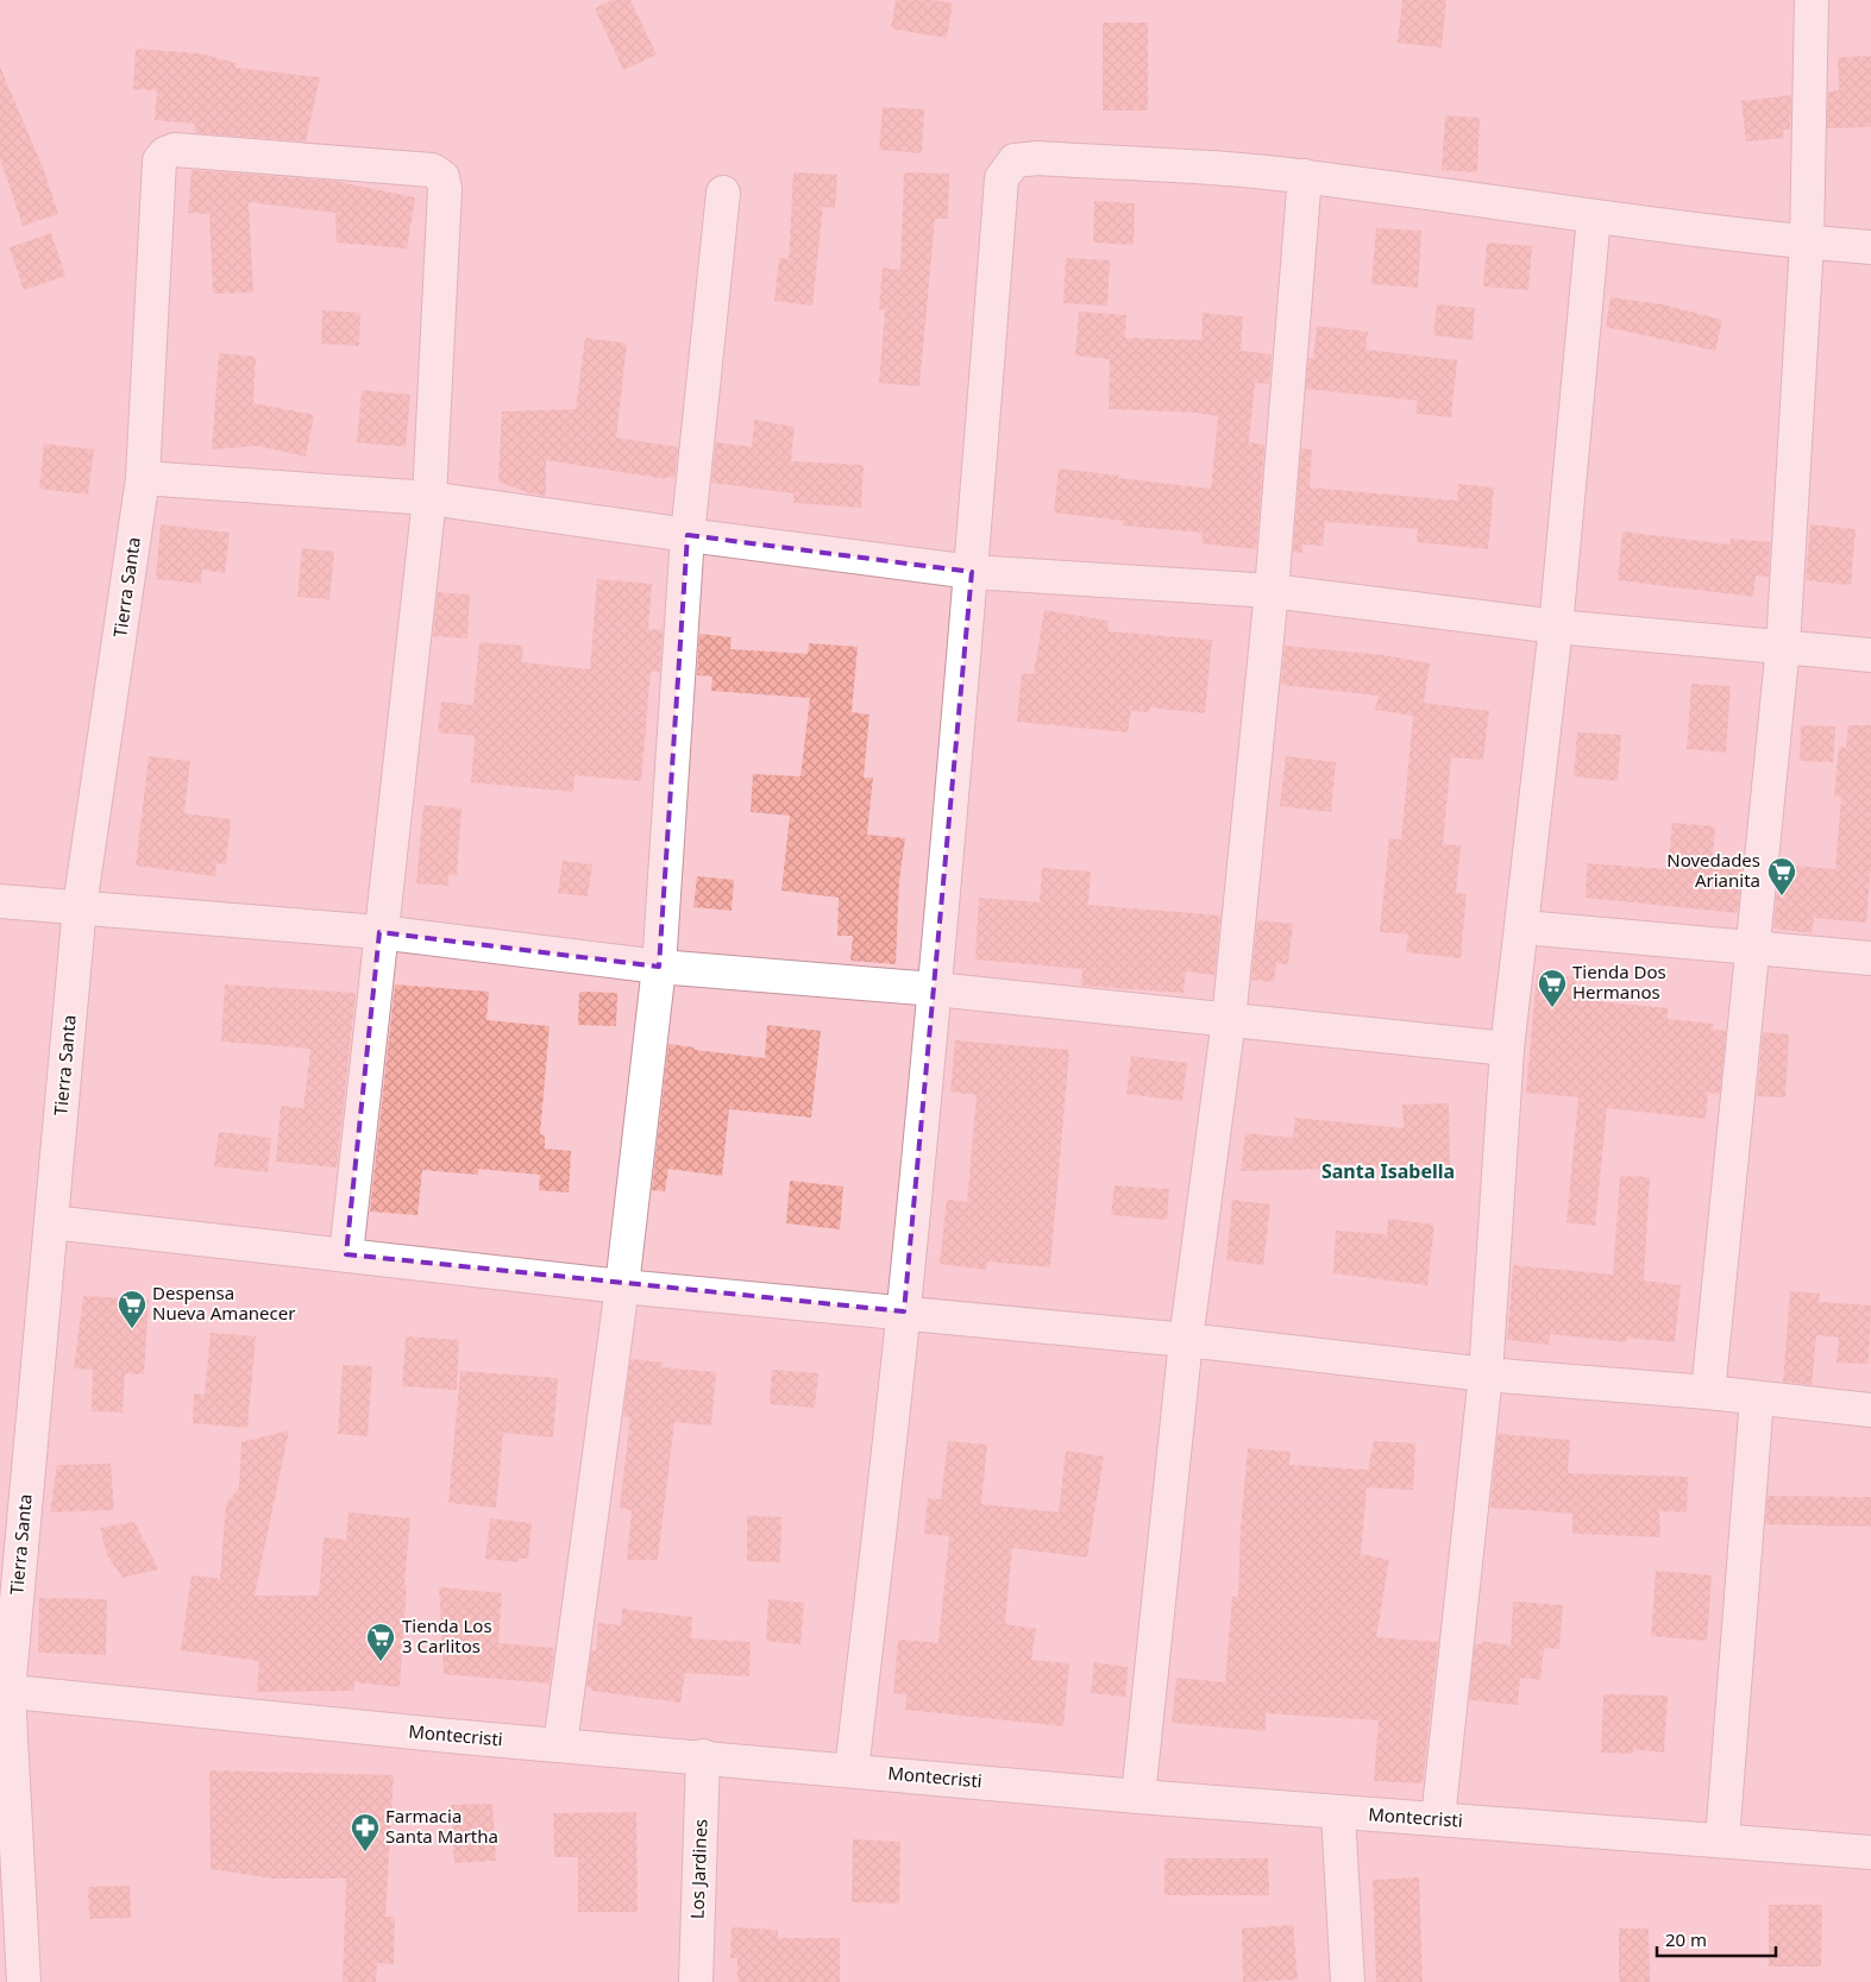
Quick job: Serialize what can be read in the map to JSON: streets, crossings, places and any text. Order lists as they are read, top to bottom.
{
  "streets": {
    "street": ["Tierra Santa", "Montecristi", "Los Jardines"]
  },
  "crossings": [
    ["Tierra Santa", "Montecristi"],
    ["Montecristi", "Los Jardines"]
  ],
  "districts": ["Santa Isabella"],
  "places": {
    "supermarket": [
      "Novedades Arianita",
      "Tienda Dos Hermanos",
      "Despensa Nueva Amanecer",
      "Tienda Los 3 Carlitos"
    ],
    "pharmacy": ["Farmacia Santa Martha"]
  },
  "scale_bar": "20 m"
}
